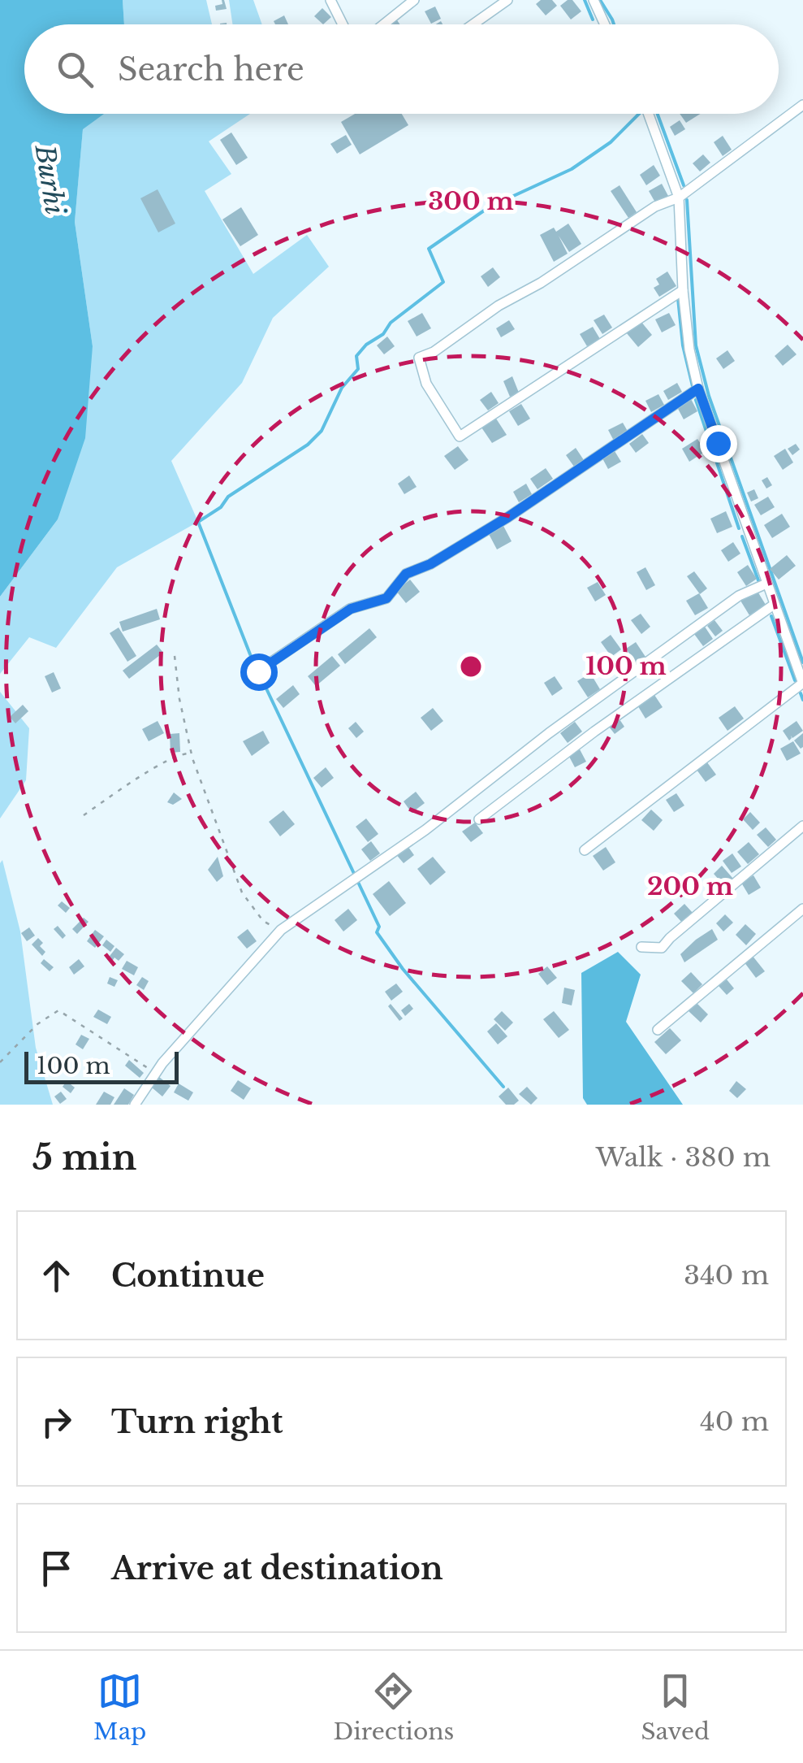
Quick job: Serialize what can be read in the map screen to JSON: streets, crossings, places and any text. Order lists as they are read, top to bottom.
{
  "water": ["Burhi"],
  "scale_bar": "100 m",
  "page": {
    "search": "Search here",
    "scale": "100 m",
    "heading": ["5 min", "Walk · 380 m"],
    "list": [
      ["Continue", "340 m"],
      ["Turn right", "40 m"],
      "Arrive at destination"
    ],
    "nav": ["Map", "Directions", "Saved"]
  },
  "rings": ["300 m", "100 m", "200 m"]
}
